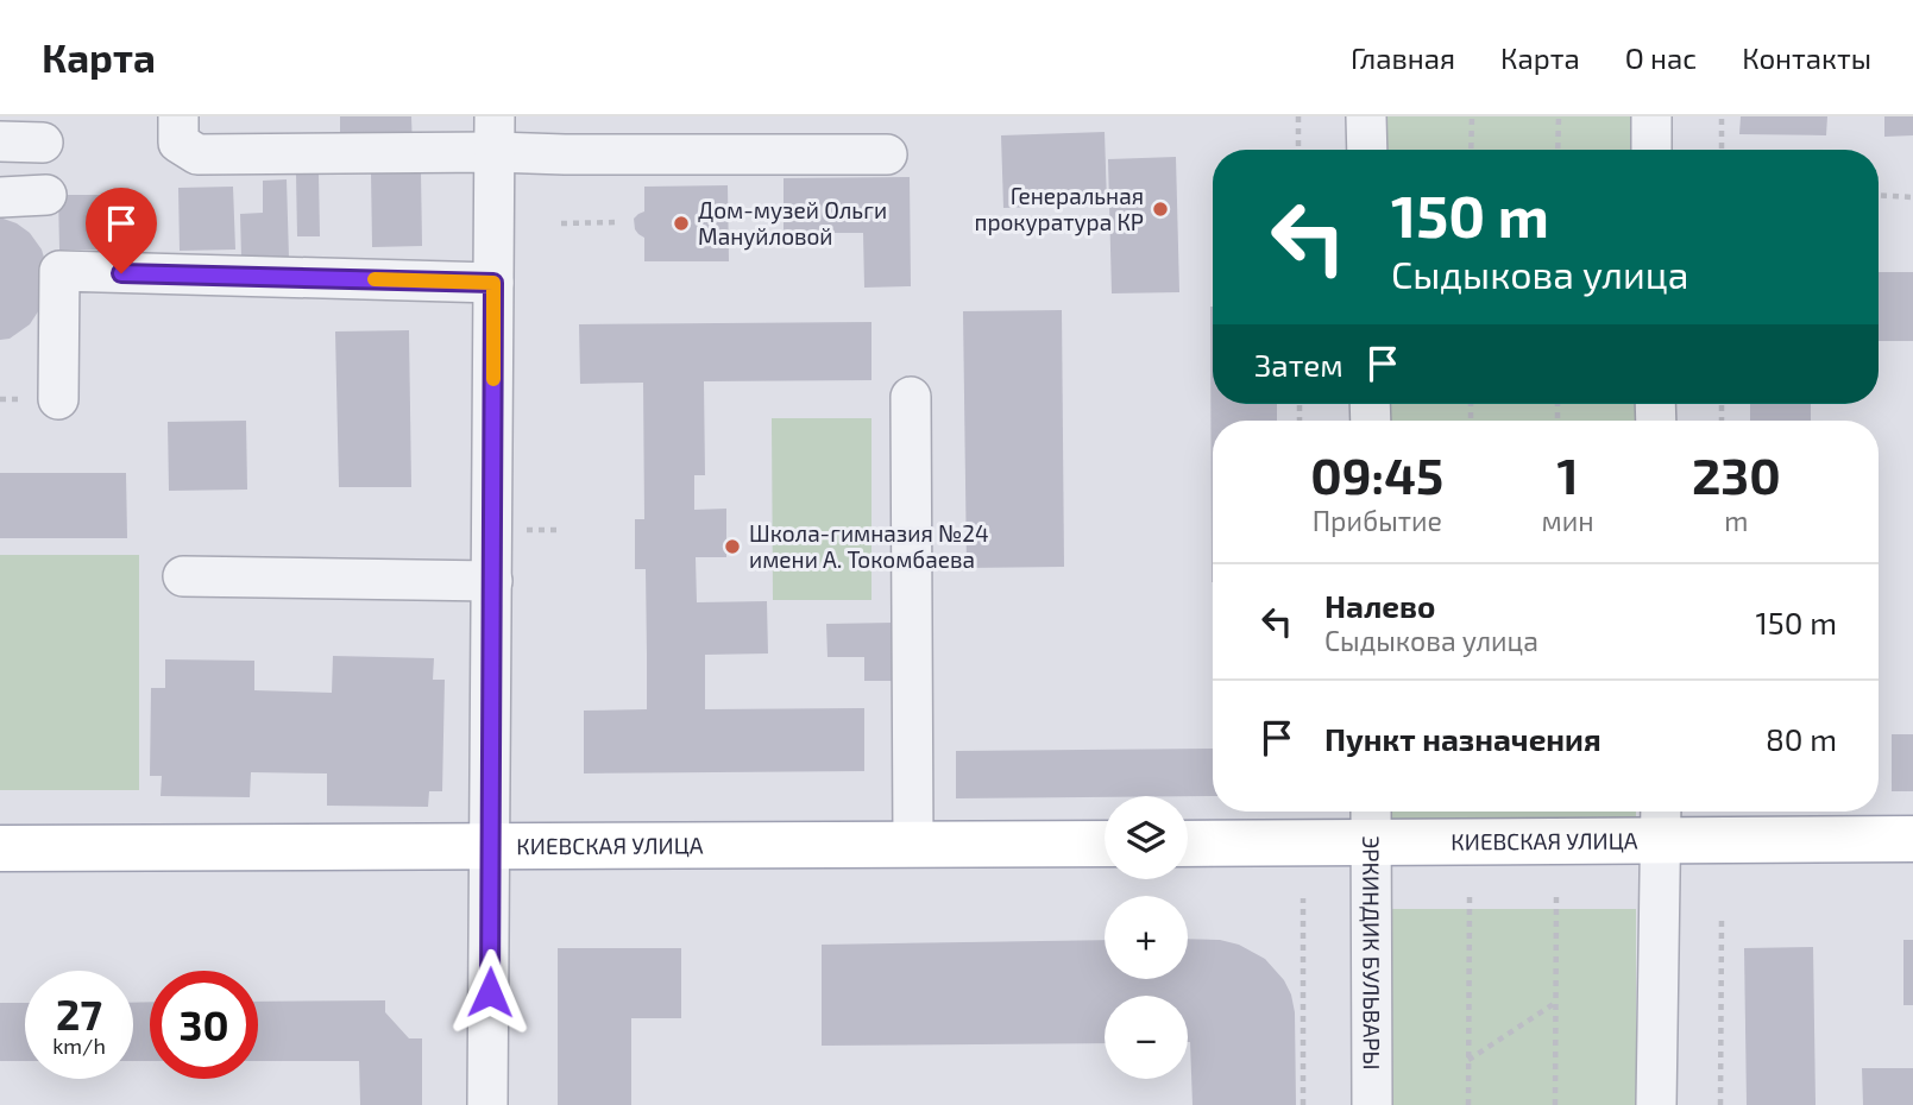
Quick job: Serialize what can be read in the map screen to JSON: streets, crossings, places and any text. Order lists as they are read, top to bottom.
{
  "streets": {
    "main road": ["КИЕВСКАЯ УЛИЦА"],
    "street": ["ЭРКИНДИК БУЛЬВАРЫ"]
  },
  "crossings": [
    ["КИЕВСКАЯ УЛИЦА", "ЭРКИНДИК БУЛЬВАРЫ"]
  ],
  "places": ["Генеральная прокуратура КР", "Дом-музей Ольги Мануйловой", "Школа-гимназия №24 имени А. Токомбаева"],
  "page": {
    "header": "Карта",
    "nav": [
      "Главная",
      "Карта",
      "О нас",
      "Контакты"
    ],
    "turn": ["150 m", "Сыдыкова улица"],
    "then": "Затем",
    "eta": [
      "09:45",
      "Прибытие",
      "1",
      "мин",
      "230",
      "m"
    ],
    "list": [
      {
        "name": "Налево",
        "note": "Сыдыкова улица",
        "value": "150 m"
      },
      {
        "name": "Пункт назначения",
        "value": "80 m"
      }
    ],
    "map_buttons": ["+", "−"],
    "speed": "27 km/h",
    "limit": "30"
  }
}
